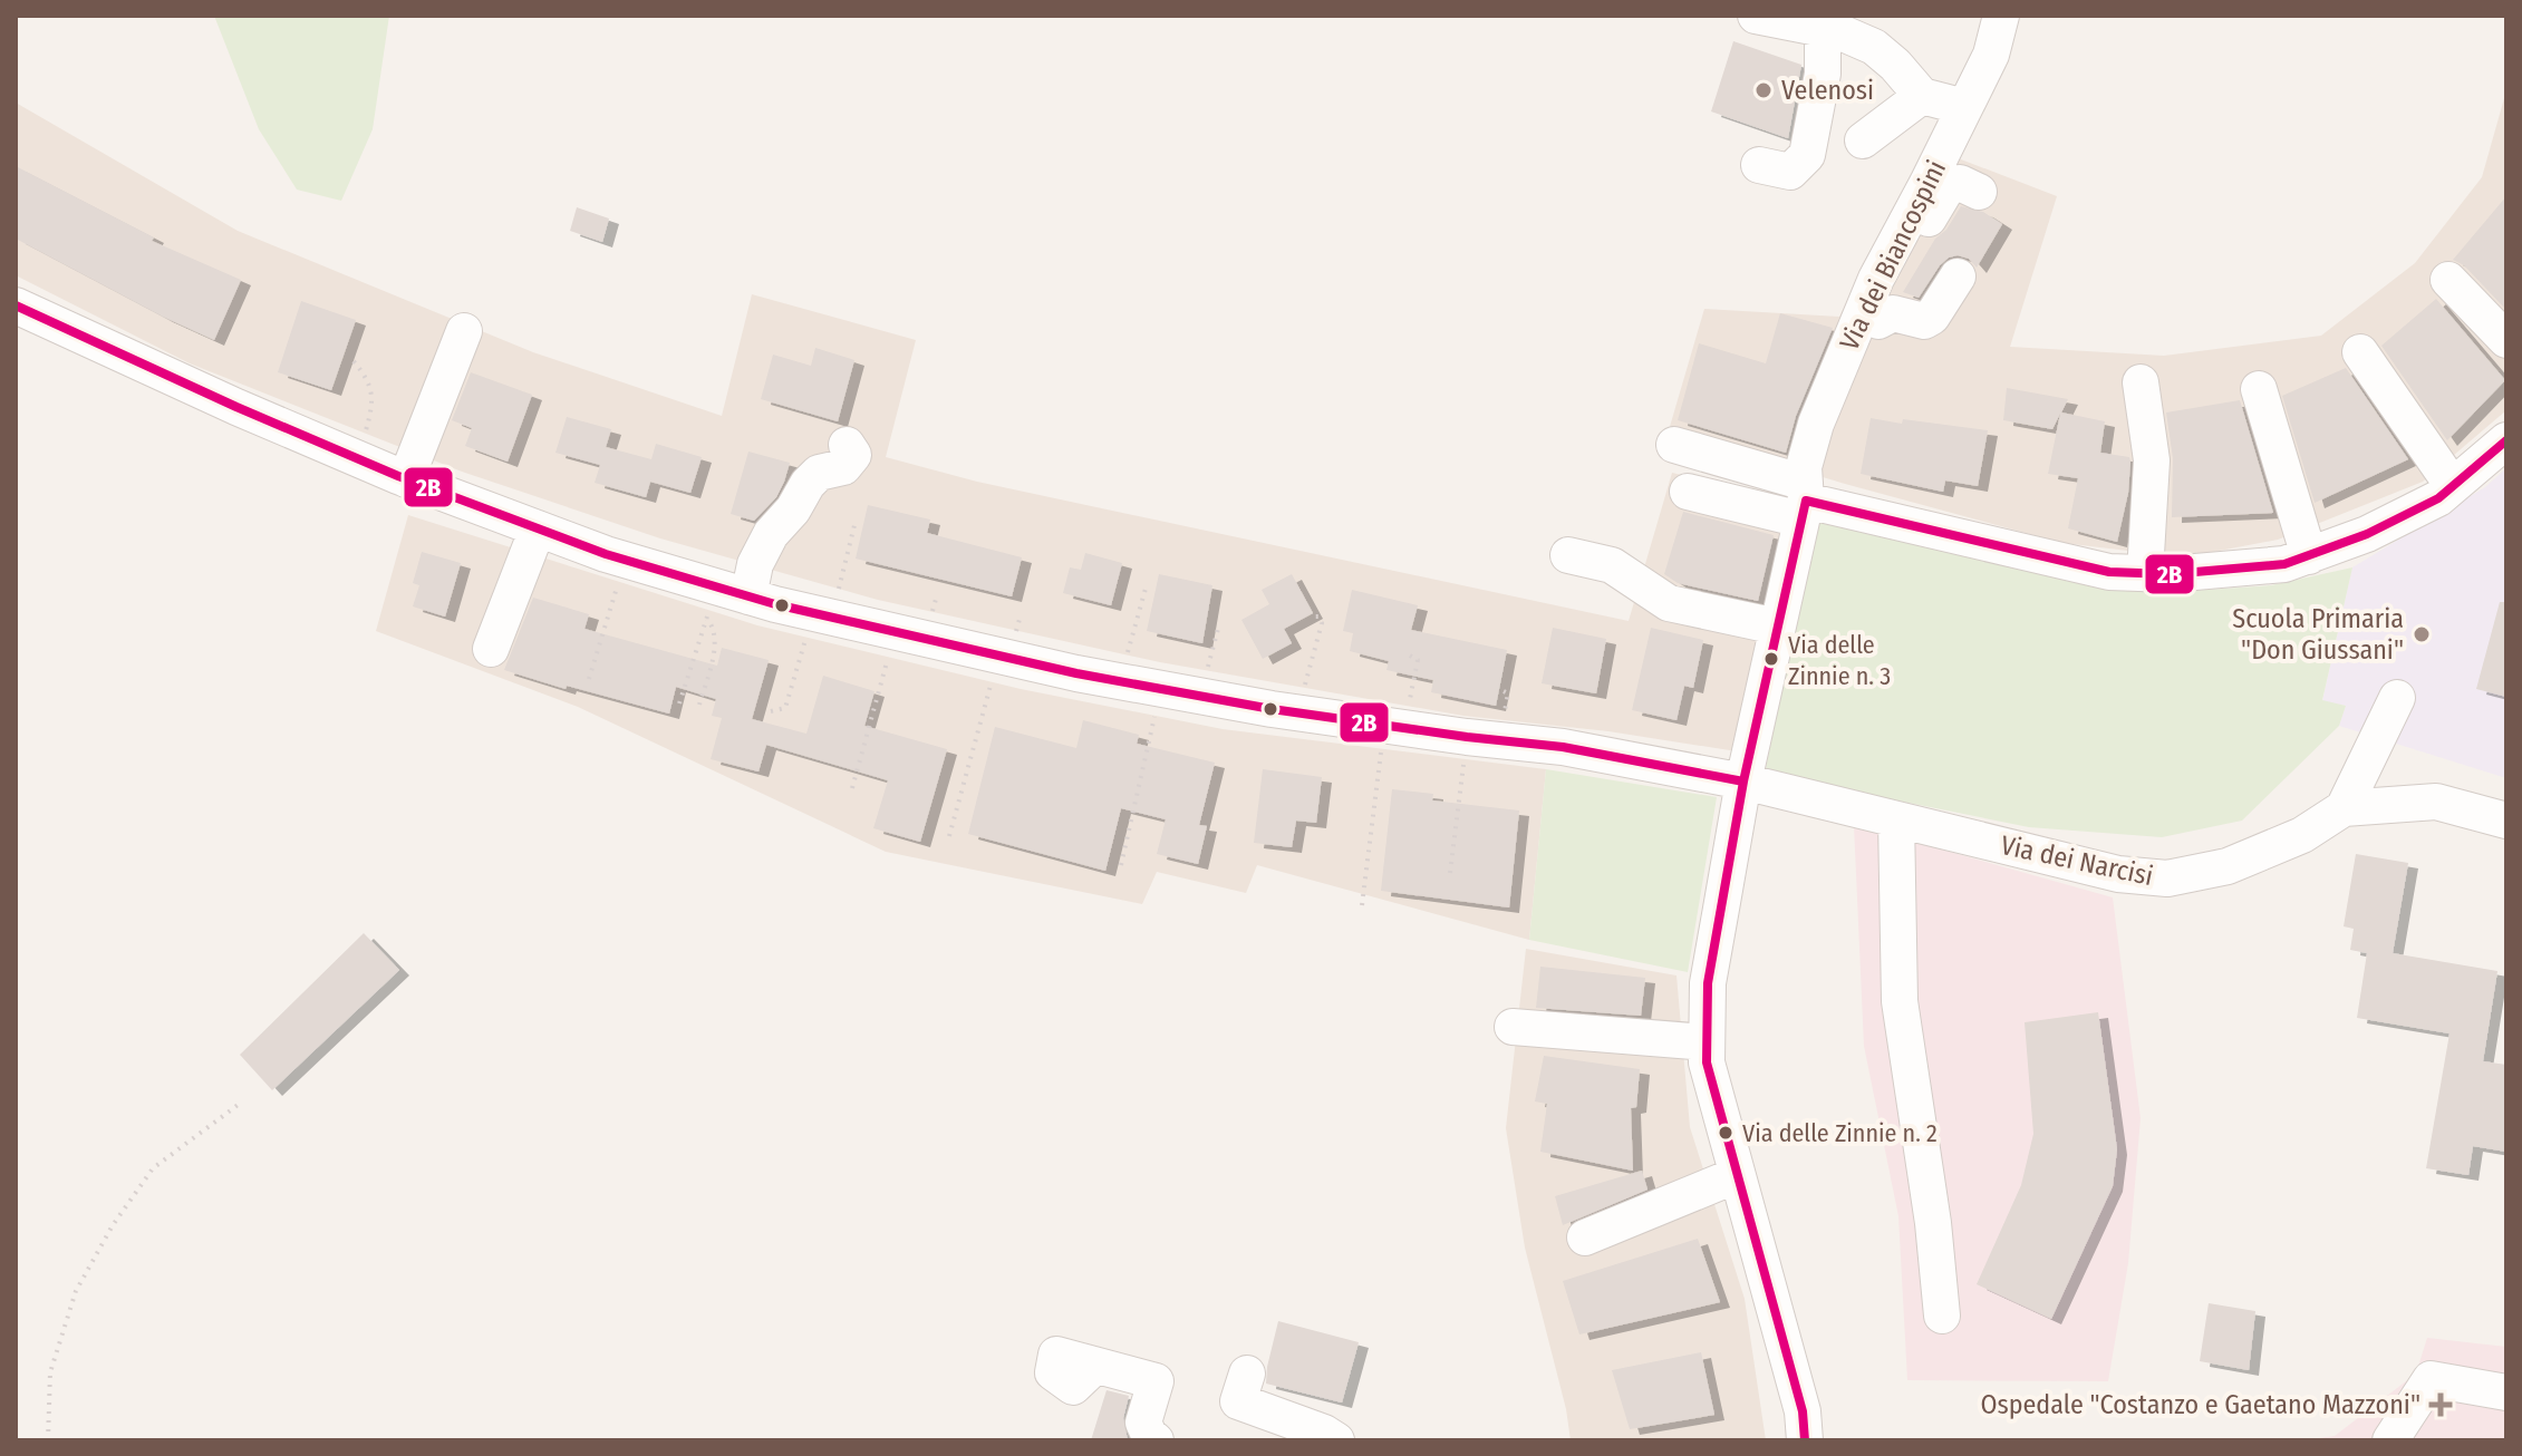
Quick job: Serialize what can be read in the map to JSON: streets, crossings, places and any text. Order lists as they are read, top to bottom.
{
  "streets": {
    "street": ["Via dei Biancospini", "Via dei Narcisi"]
  },
  "crossings": [
    ["Via dei Biancospini", "Via dei Narcisi"]
  ],
  "places": {
    "other": [
      "Velenosi",
      "Scuola Primaria \"Don Giussani\"",
      "Via delle Zinnie n. 3",
      "Via delle Zinnie n. 2"
    ],
    "health": ["Ospedale \"Costanzo e Gaetano Mazzoni\""]
  },
  "lines": ["transit line 2B"]
}
